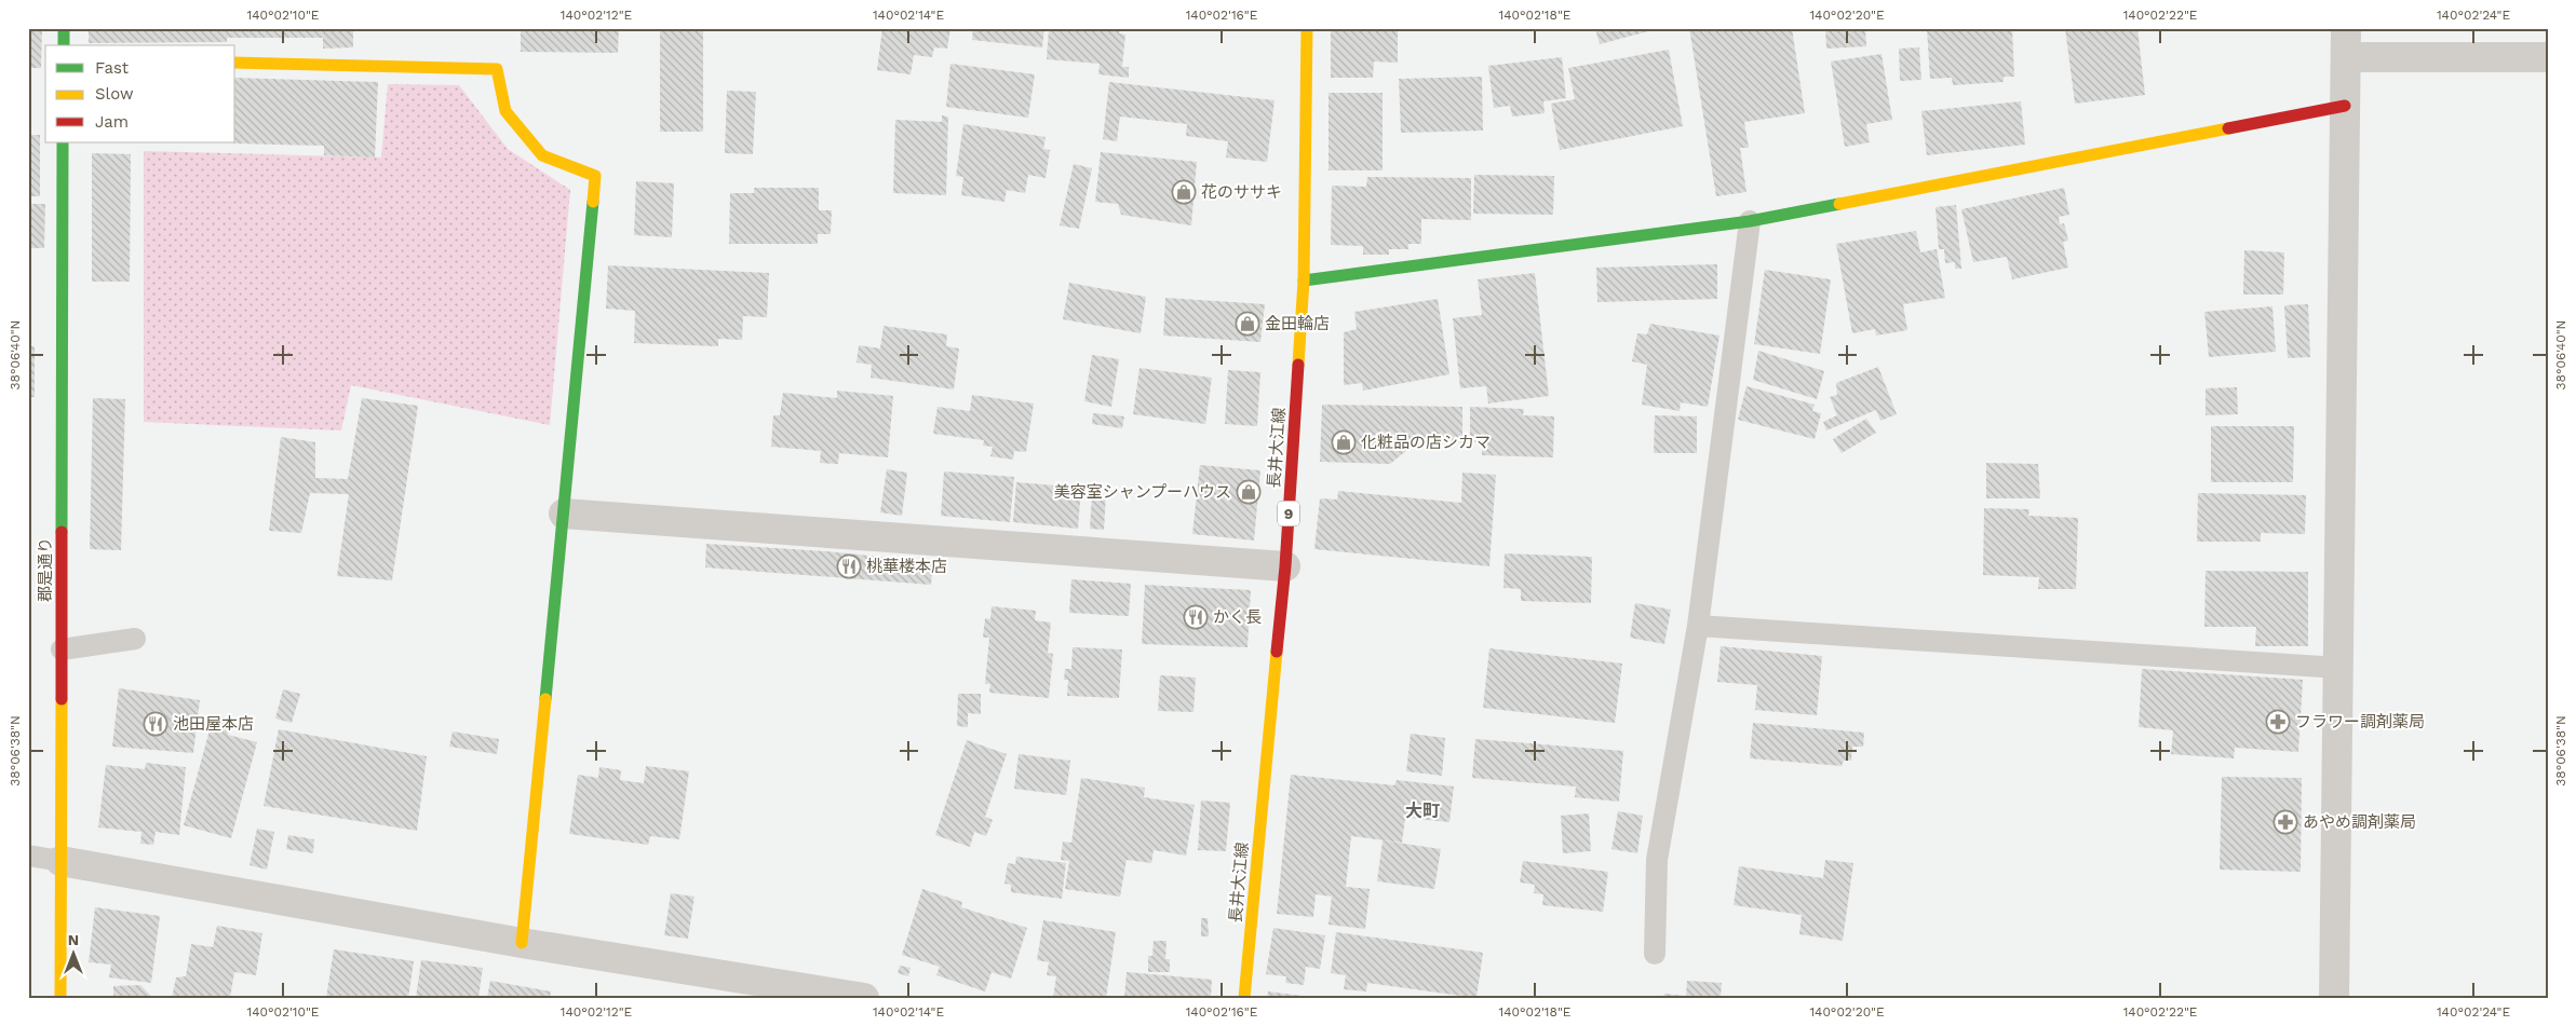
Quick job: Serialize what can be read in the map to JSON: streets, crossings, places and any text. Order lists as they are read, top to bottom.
{
  "streets": {
    "street": ["長井大江線", "9", "郡是通り"]
  },
  "districts": ["大町"],
  "places": {
    "shop": [
      "花のササキ",
      "金田輪店",
      "化粧品の店シカマ",
      "美容室シャンプーハウス"
    ],
    "restaurant": ["桃華楼本店", "かく長", "池田屋本店"],
    "pharmacy": ["フラワー調剤薬局", "あやめ調剤薬局"]
  },
  "legend": ["Fast", "Slow", "Jam"],
  "north": "top",
  "coordinates": [
    "140°02'10\"E",
    "140°02'12\"E",
    "140°02'14\"E",
    "140°02'16\"E",
    "140°02'18\"E",
    "140°02'20\"E",
    "140°02'22\"E",
    "140°02'24\"E",
    "38°06'40\"N",
    "38°06'38\"N"
  ]
}
